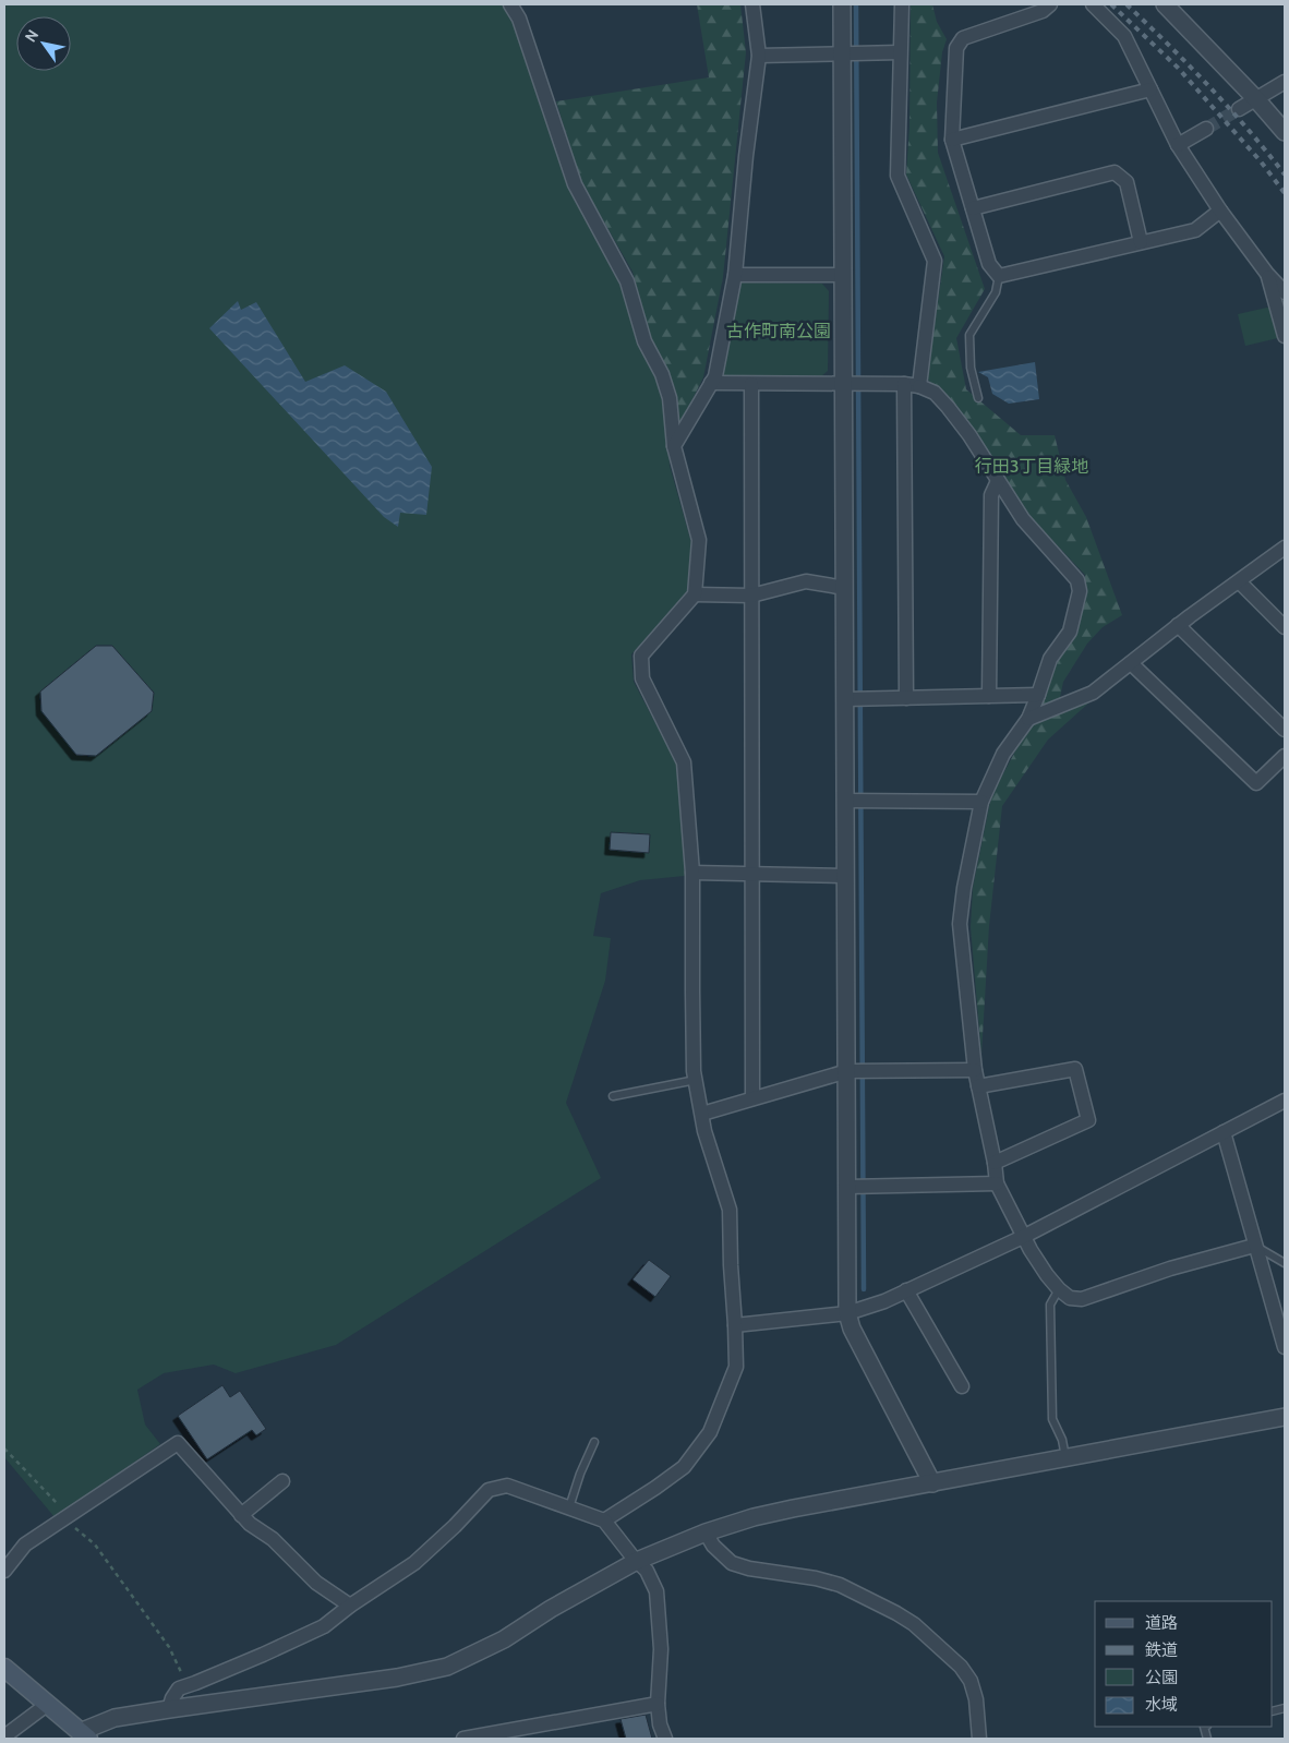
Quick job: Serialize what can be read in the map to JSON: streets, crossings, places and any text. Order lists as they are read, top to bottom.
{
  "parks": ["古作町南公園", "行田3丁目緑地"],
  "legend": [
    "道路",
    "鉄道",
    "公園",
    "水域"
  ],
  "north": "top left"
}
